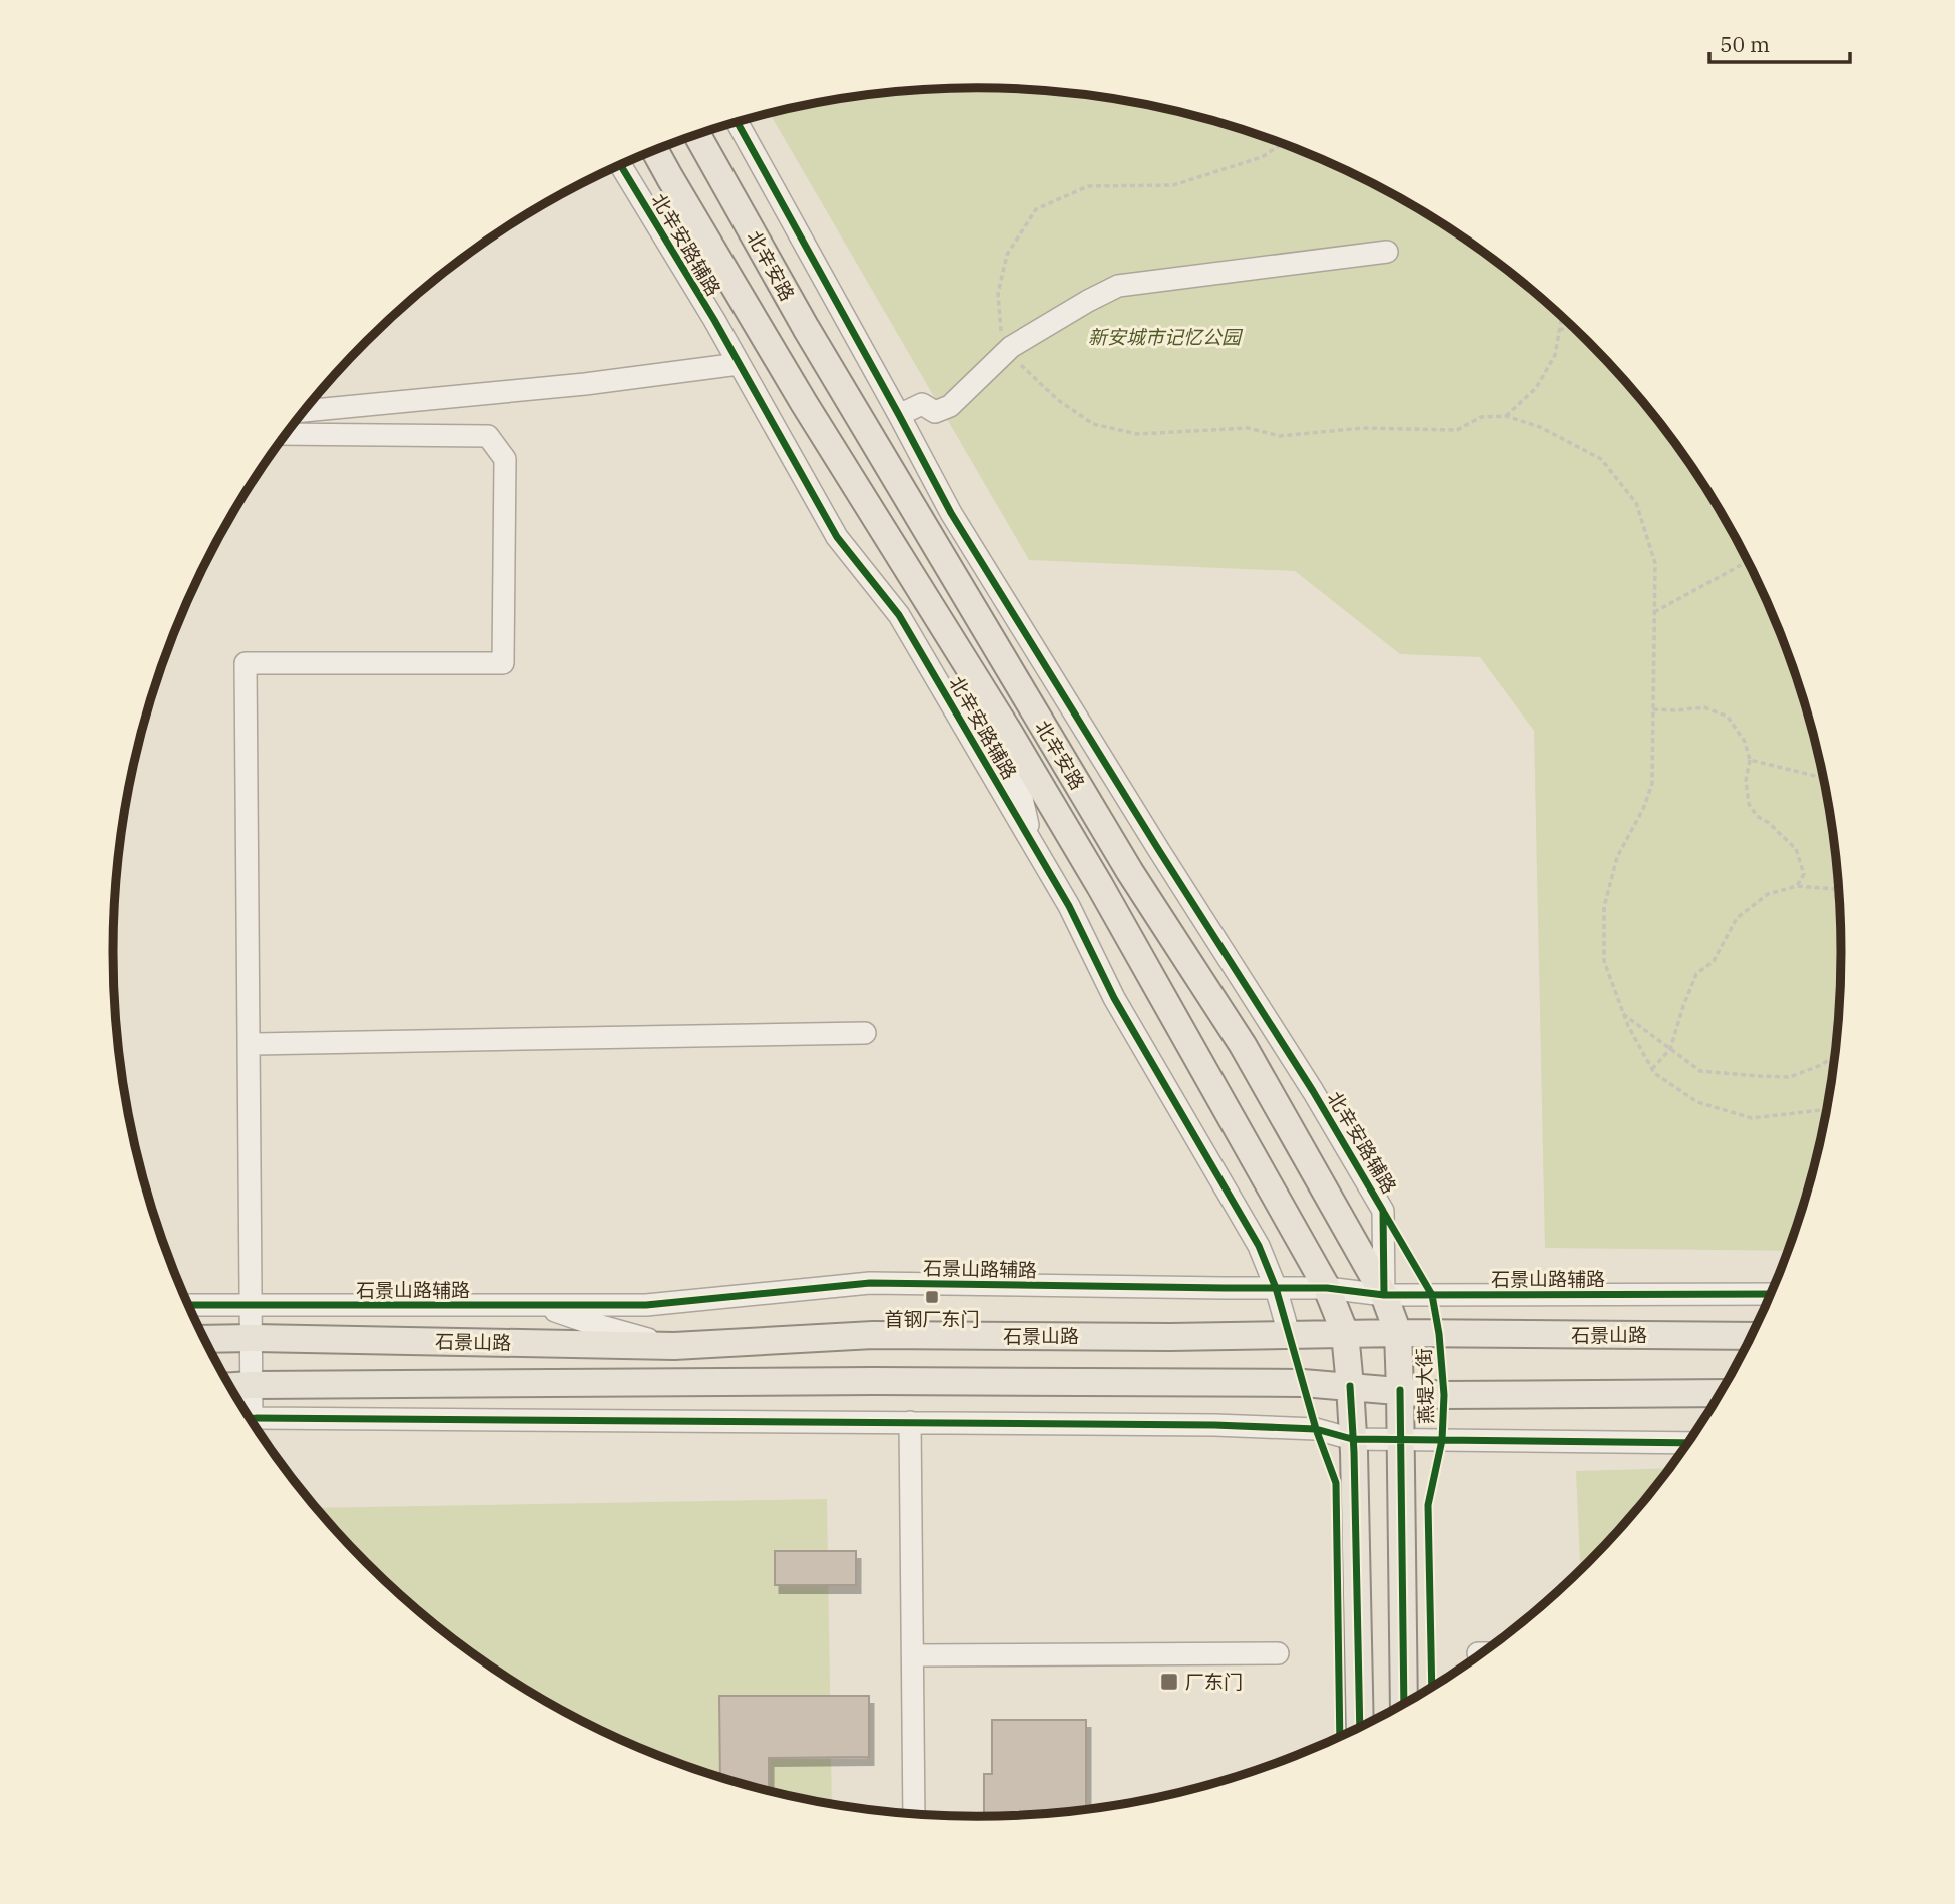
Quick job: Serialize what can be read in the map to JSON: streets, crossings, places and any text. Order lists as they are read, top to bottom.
{
  "streets": {
    "main road": ["北辛安路", "石景山路", "燕堤大街"],
    "street": ["北辛安路辅路", "石景山路辅路"]
  },
  "crossings": [
    ["北辛安路辅路", "北辛安路"],
    ["北辛安路辅路", "石景山路辅路"],
    ["北辛安路辅路", "石景山路"],
    ["北辛安路", "石景山路辅路"],
    ["北辛安路", "石景山路"],
    ["北辛安路", "燕堤大街"]
  ],
  "parks": ["新安城市记忆公园"],
  "places": {
    "transit": ["首钢厂东门", "厂东门"]
  },
  "scale_bar": "50 m"
}
